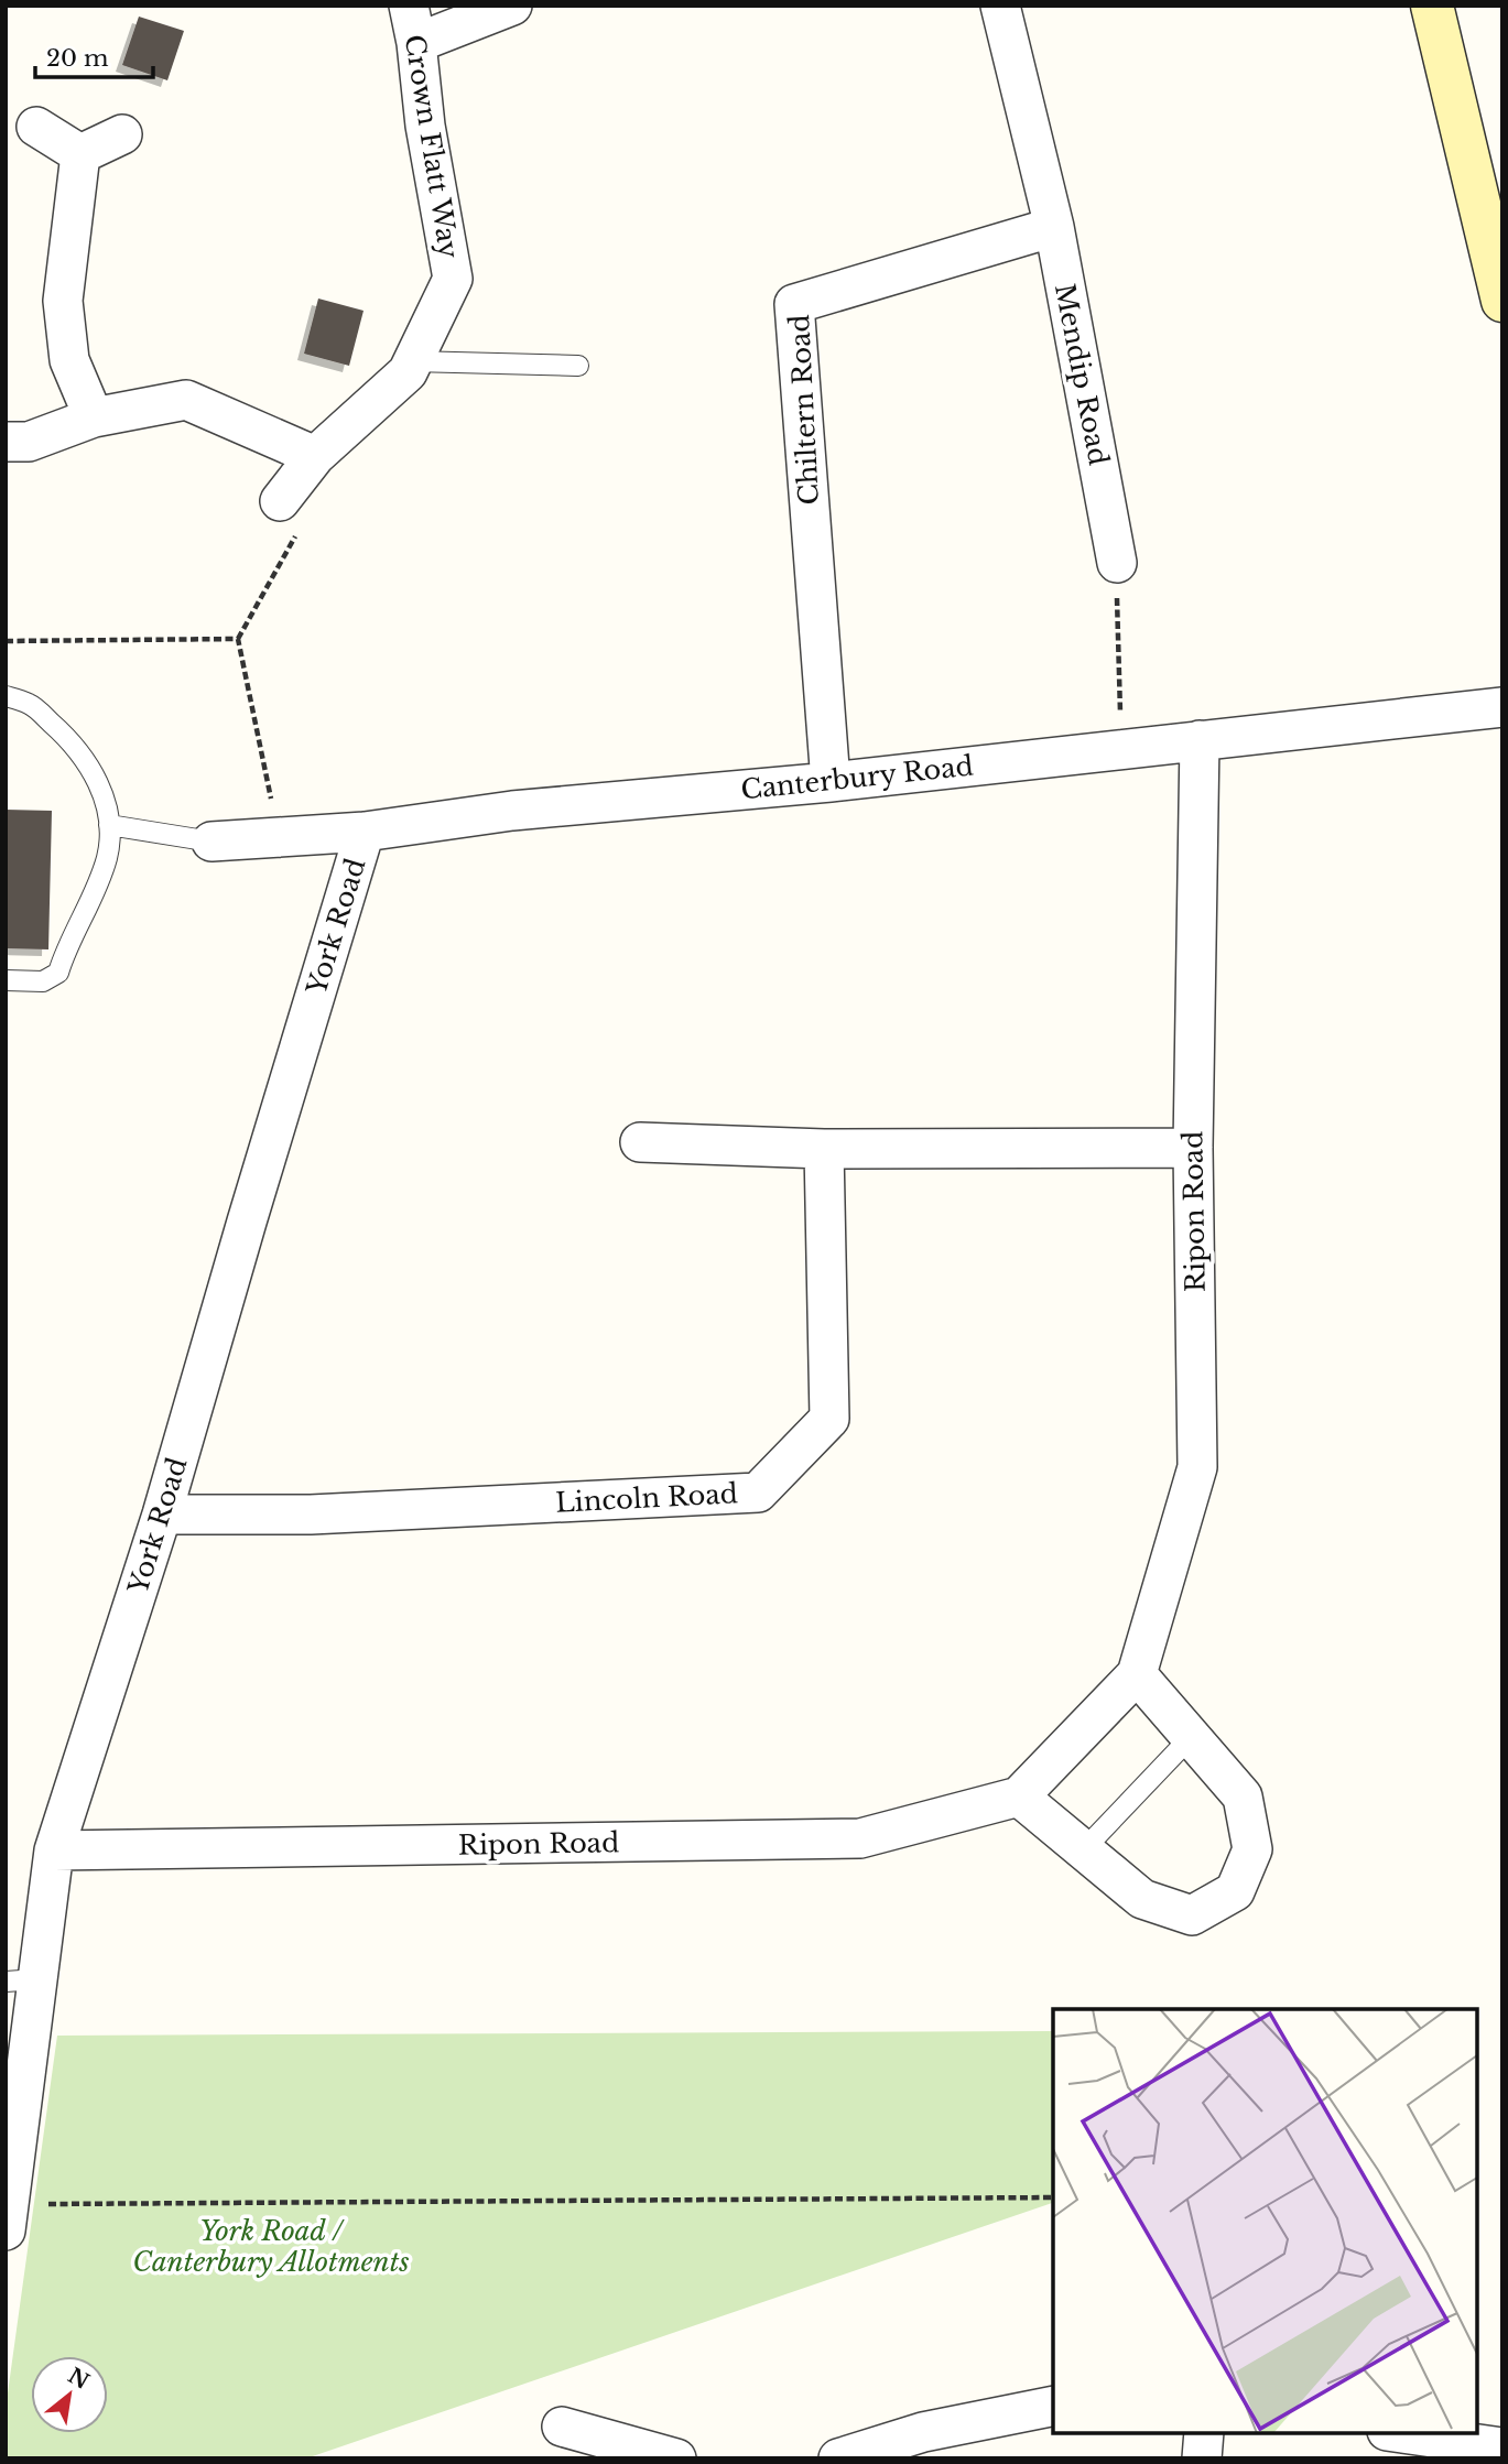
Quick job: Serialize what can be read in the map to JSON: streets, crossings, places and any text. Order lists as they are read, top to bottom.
{
  "streets": {
    "street": [
      "Crown Flatt Way",
      "Mendip Road",
      "Chiltern Road",
      "Canterbury Road",
      "York Road",
      "Ripon Road",
      "Lincoln Road"
    ]
  },
  "crossings": [
    ["Mendip Road", "Chiltern Road"],
    ["Chiltern Road", "Canterbury Road"],
    ["Canterbury Road", "York Road"],
    ["Canterbury Road", "Ripon Road"],
    ["York Road", "Ripon Road"],
    ["York Road", "Lincoln Road"]
  ],
  "parks": ["York Road / Canterbury Allotments"],
  "scale_bar": "20 m",
  "north": "top right"
}
